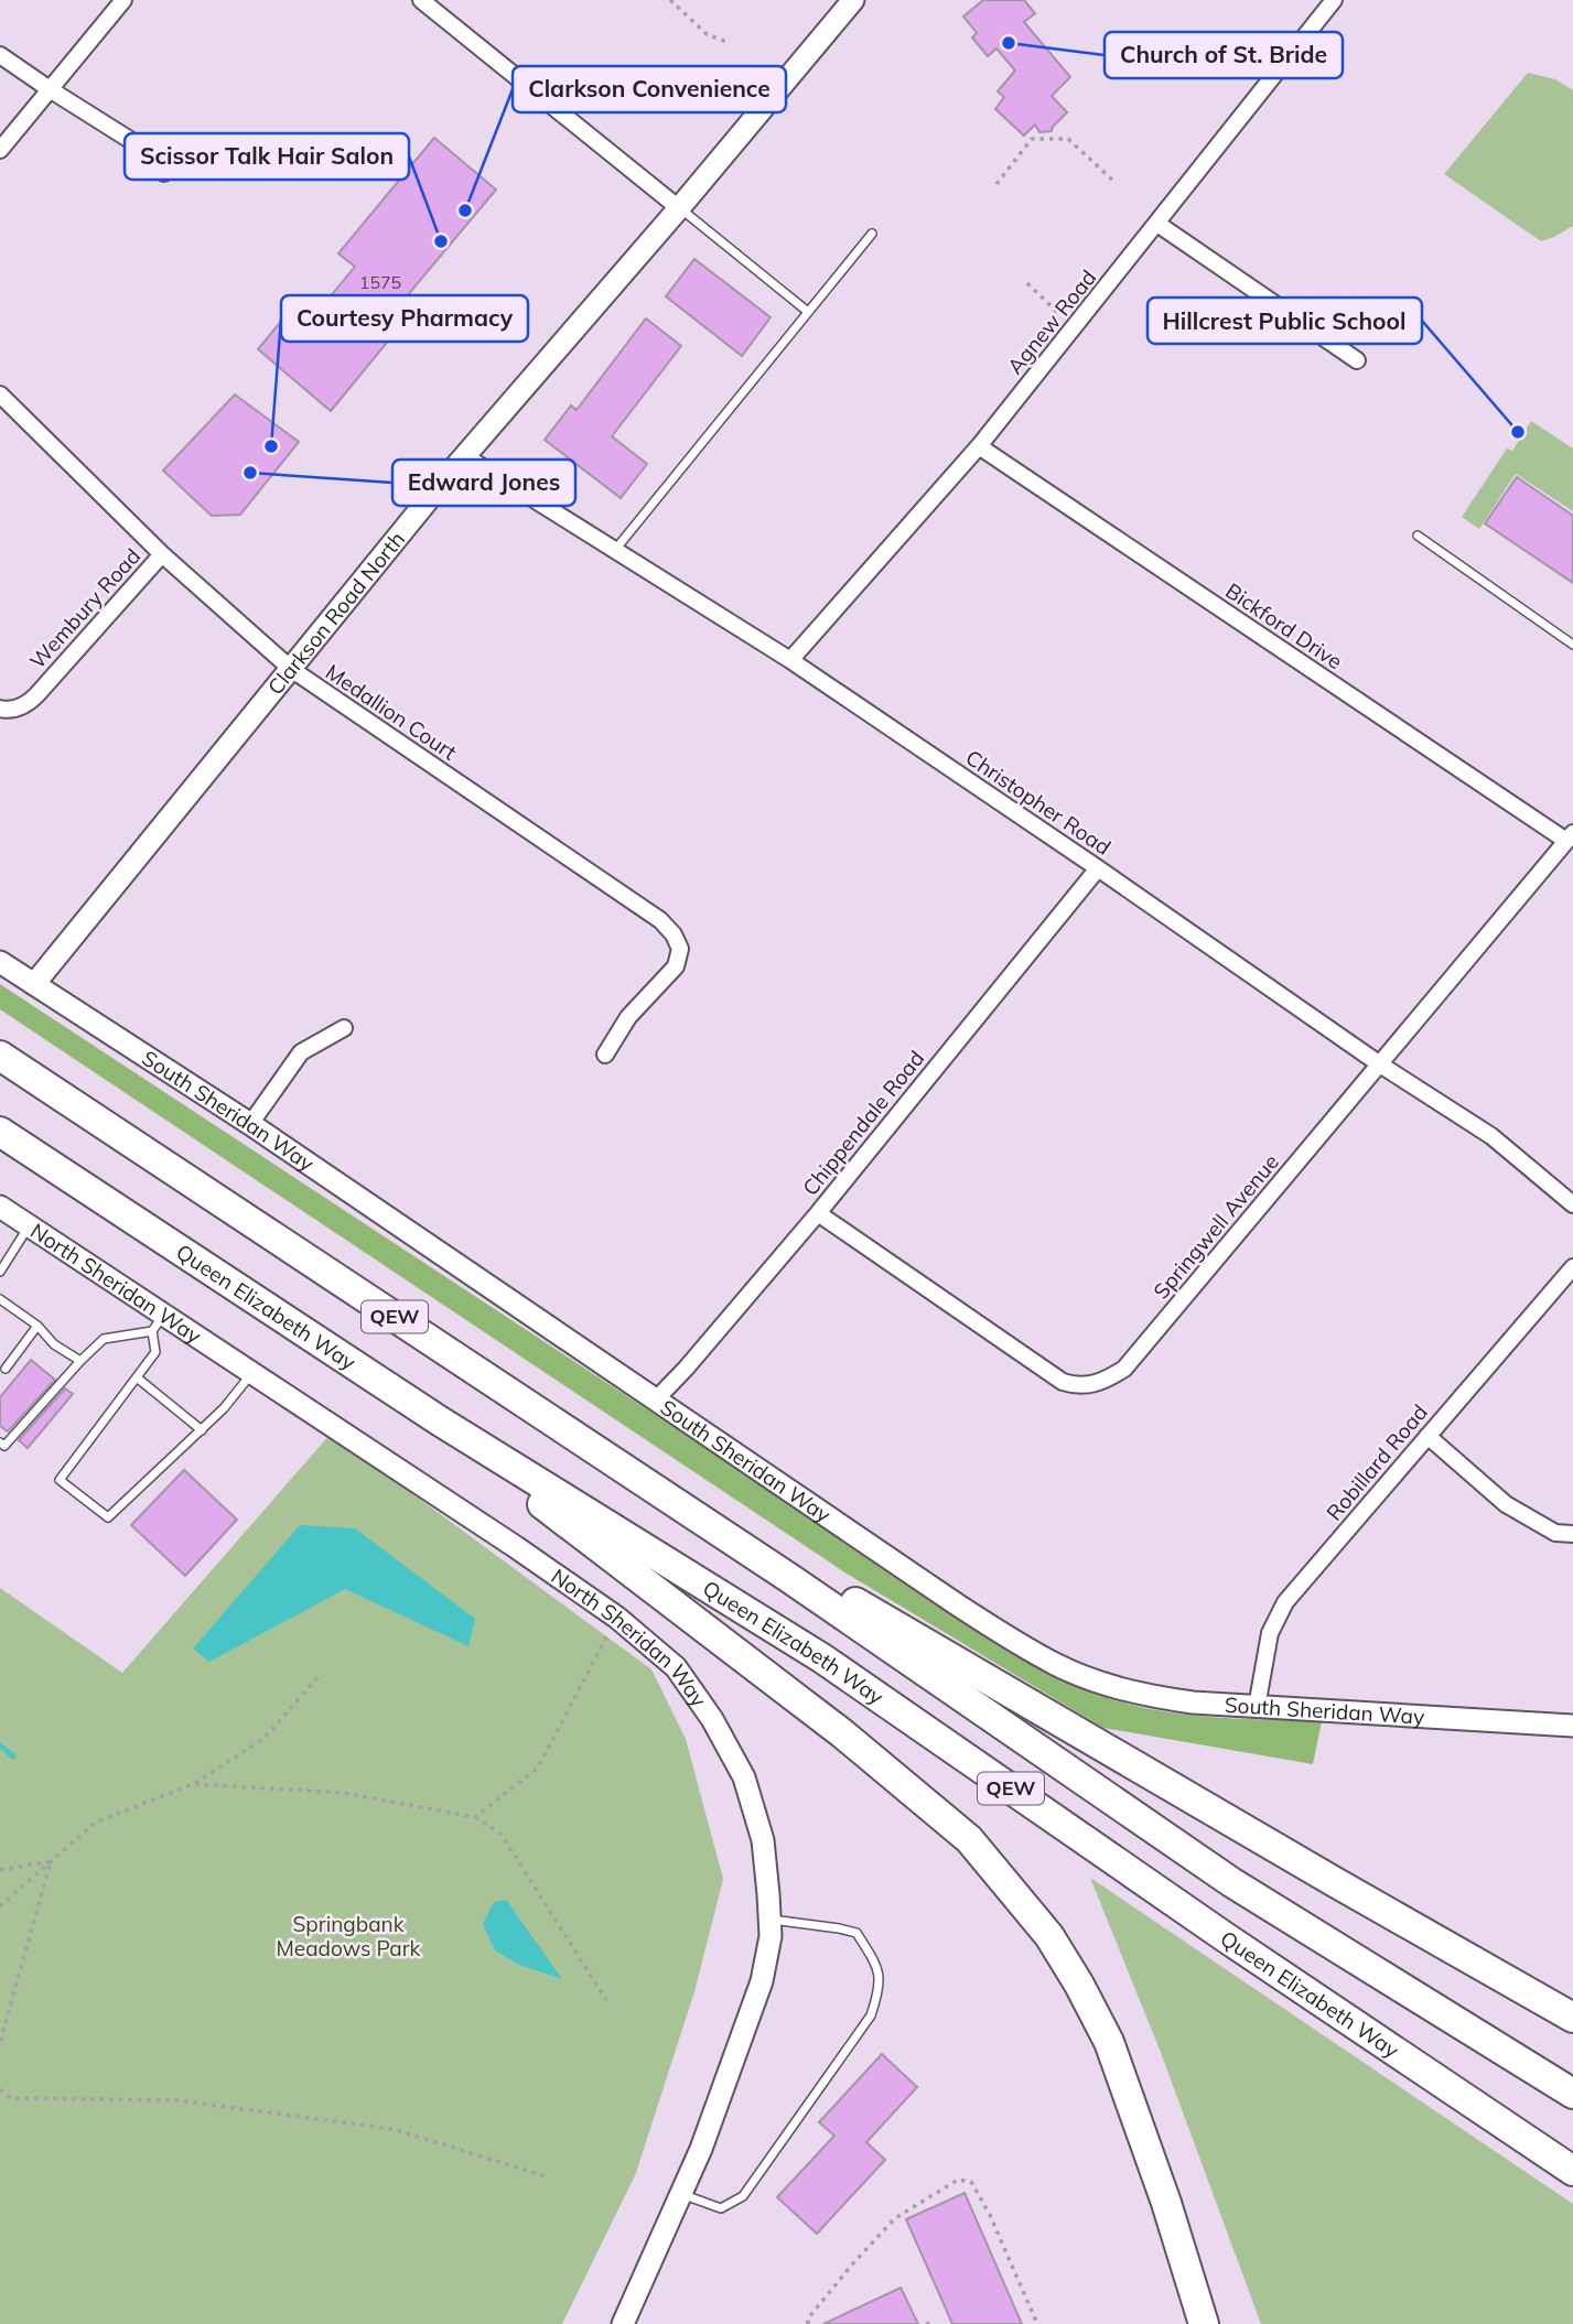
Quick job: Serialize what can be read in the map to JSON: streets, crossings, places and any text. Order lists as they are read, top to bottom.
{
  "streets": {
    "highway": ["Queen Elizabeth Way", "QEW"],
    "street": [
      "Agnew Road",
      "Wembury Road",
      "Clarkson Road North",
      "Bickford Drive",
      "Medallion Court",
      "Christopher Road",
      "South Sheridan Way",
      "Chippendale Road",
      "Springwell Avenue",
      "North Sheridan Way",
      "Robillard Road"
    ]
  },
  "crossings": [
    ["Agnew Road", "Bickford Drive"],
    ["Agnew Road", "Christopher Road"],
    ["Wembury Road", "Medallion Court"],
    ["Clarkson Road North", "Medallion Court"],
    ["Clarkson Road North", "Christopher Road"],
    ["Clarkson Road North", "South Sheridan Way"],
    ["Bickford Drive", "Springwell Avenue"],
    ["Christopher Road", "Chippendale Road"],
    ["Christopher Road", "Springwell Avenue"],
    ["South Sheridan Way", "Chippendale Road"],
    ["South Sheridan Way", "Robillard Road"],
    ["Chippendale Road", "Springwell Avenue"]
  ],
  "parks": ["Springbank Meadows Park"],
  "places": [
    "Church of St. Bride",
    "Clarkson Convenience",
    "Scissor Talk Hair Salon",
    "Hillcrest Public School",
    "Courtesy Pharmacy",
    "Edward Jones"
  ],
  "house_numbers": ["1575"]
}
